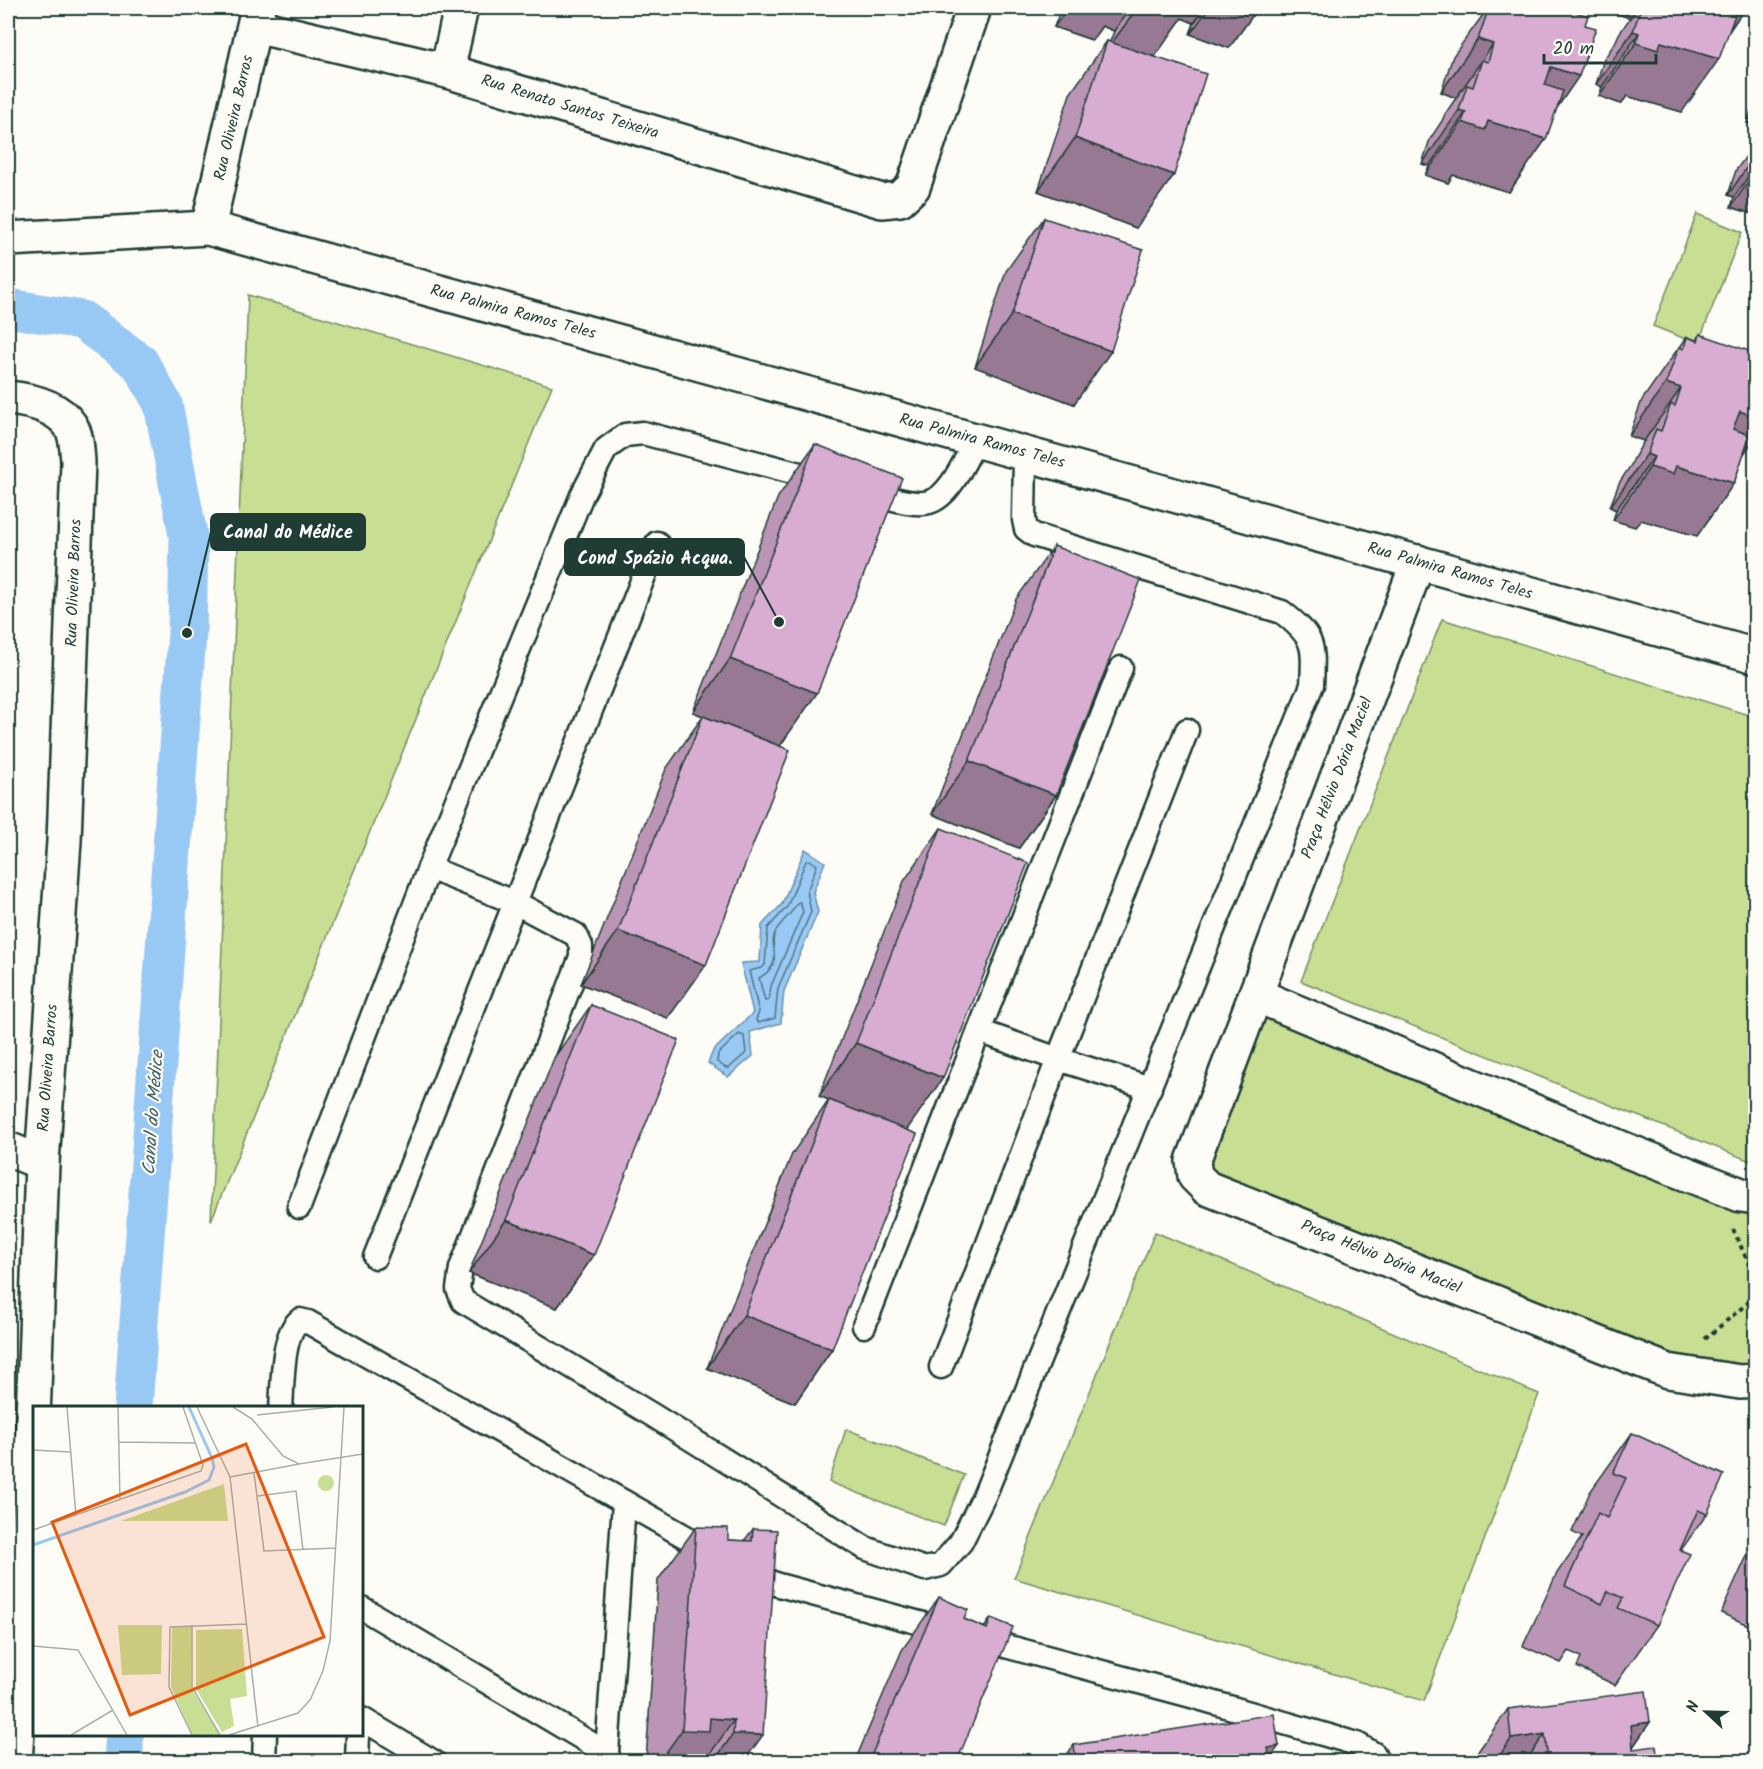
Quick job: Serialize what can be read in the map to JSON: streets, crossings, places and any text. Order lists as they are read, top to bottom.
{
  "streets": {
    "street": [
      "Rua Renato Santos Teixeira",
      "Rua Oliveira Barros",
      "Rua Palmira Ramos Teles",
      "Praça Hélvio Dória Maciel"
    ]
  },
  "crossings": [
    ["Rua Renato Santos Teixeira", "Rua Oliveira Barros"],
    ["Rua Oliveira Barros", "Rua Palmira Ramos Teles"],
    ["Rua Palmira Ramos Teles", "Praça Hélvio Dória Maciel"]
  ],
  "water": ["Canal do Médice"],
  "places": ["Cond Spázio Acqua.", "Canal do Médice"],
  "scale_bar": "20 m",
  "north": "left"
}
